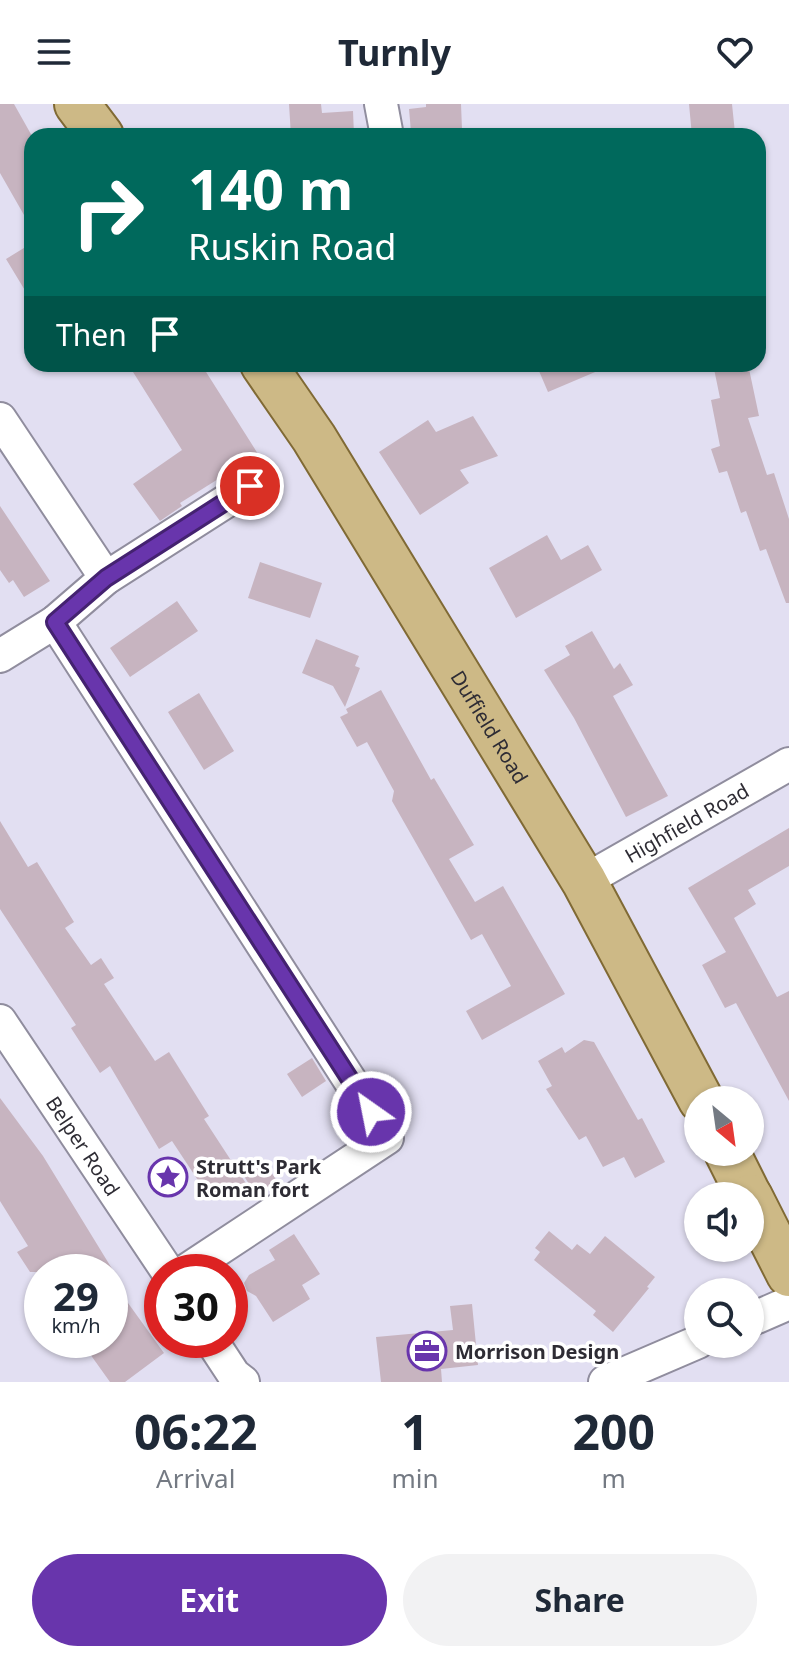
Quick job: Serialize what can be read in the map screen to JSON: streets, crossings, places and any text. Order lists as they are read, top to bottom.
{
  "streets": {
    "main road": ["Duffield Road"],
    "street": ["Highfield Road", "Belper Road"]
  },
  "crossings": [
    ["Duffield Road", "Highfield Road"]
  ],
  "places": {
    "place": ["Strutt's Park Roman fort"],
    "office": ["Morrison Design"]
  },
  "north": "bottom right",
  "page": {
    "header": "Turnly",
    "turn": ["140 m", "Ruskin Road"],
    "then": "Then",
    "speed": "29 km/h",
    "limit": "30",
    "eta": [
      "06:22",
      "Arrival",
      "1",
      "min",
      "200",
      "m"
    ],
    "buttons": ["Exit", "Share"]
  }
}
